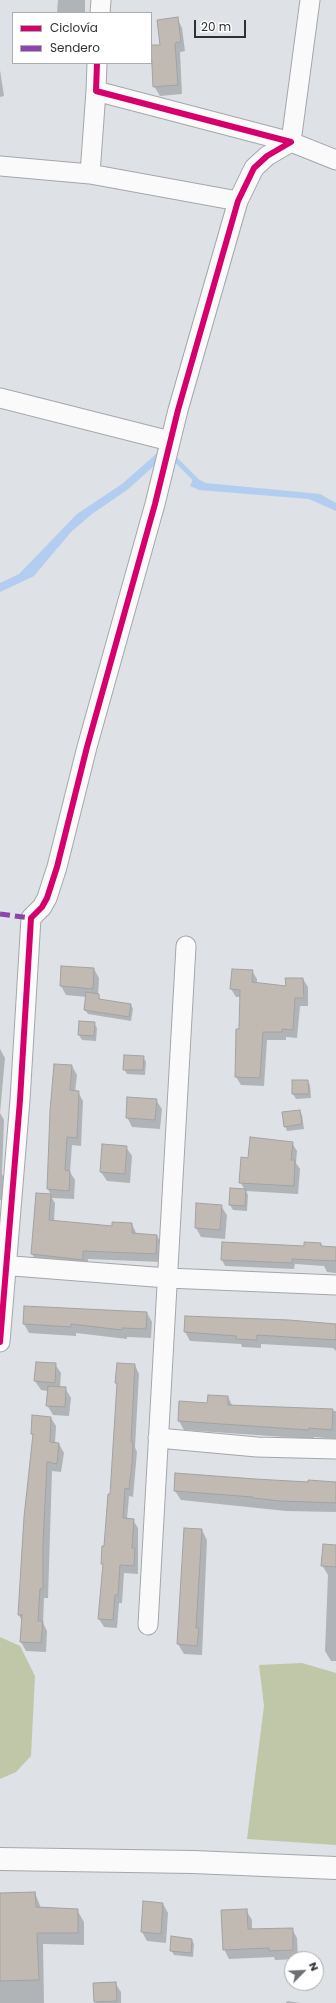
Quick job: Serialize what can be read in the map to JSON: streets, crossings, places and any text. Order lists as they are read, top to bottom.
{
  "legend": ["Ciclovía", "Sendero"],
  "scale_bar": "20 m",
  "north": "top right"
}
